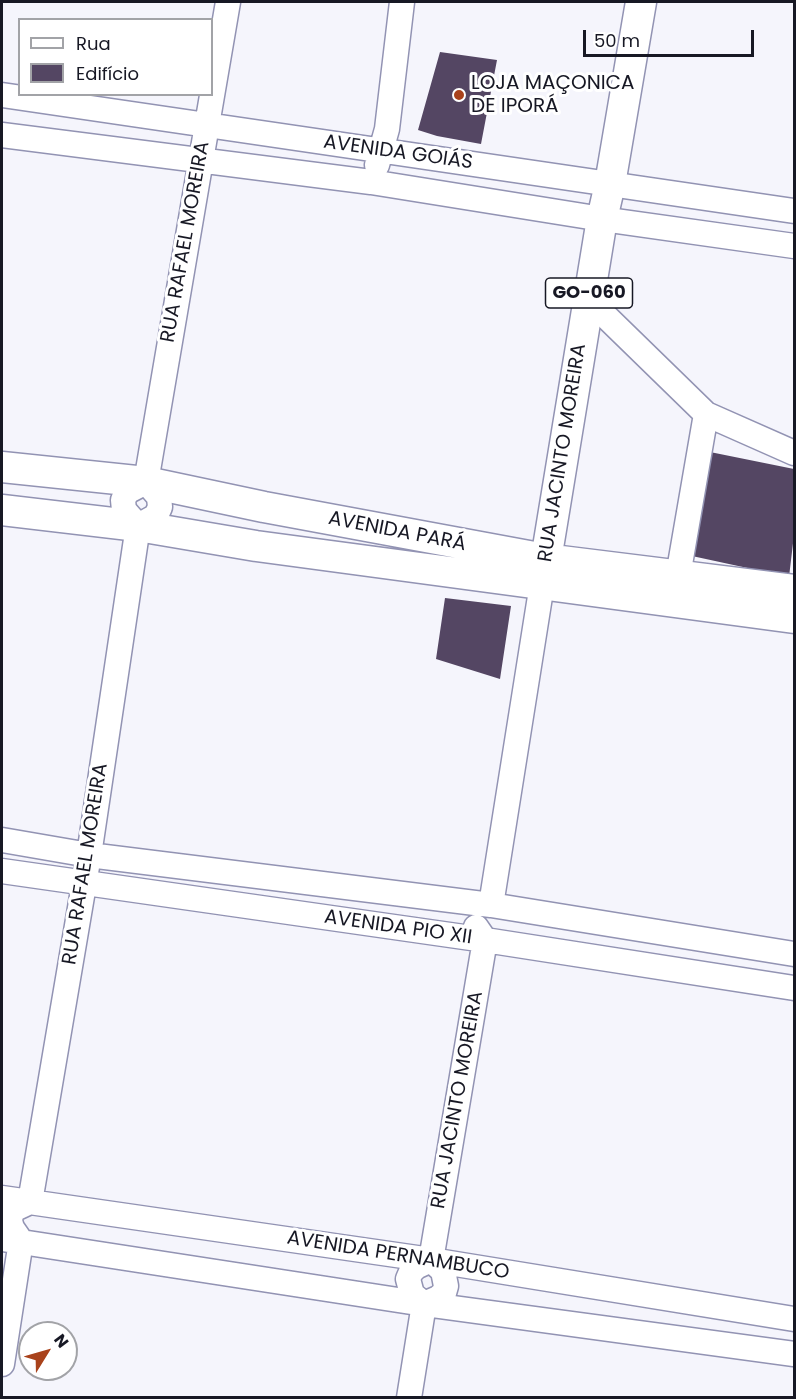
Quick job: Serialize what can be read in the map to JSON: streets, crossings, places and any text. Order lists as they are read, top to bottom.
{
  "streets": {
    "main road": ["GO-060", "RUA JACINTO MOREIRA", "AVENIDA PARÁ"],
    "street": [
      "AVENIDA GOIÁS",
      "RUA RAFAEL MOREIRA",
      "AVENIDA PIO XII",
      "AVENIDA PERNAMBUCO"
    ]
  },
  "crossings": [
    ["AVENIDA GOIÁS", "RUA RAFAEL MOREIRA"],
    ["AVENIDA GOIÁS", "RUA JACINTO MOREIRA"],
    ["RUA RAFAEL MOREIRA", "AVENIDA PARÁ"],
    ["RUA RAFAEL MOREIRA", "AVENIDA PIO XII"],
    ["RUA RAFAEL MOREIRA", "AVENIDA PERNAMBUCO"],
    ["RUA JACINTO MOREIRA", "AVENIDA PARÁ"],
    ["RUA JACINTO MOREIRA", "AVENIDA PIO XII"],
    ["RUA JACINTO MOREIRA", "AVENIDA PERNAMBUCO"]
  ],
  "places": ["LOJA MAÇONICA DE IPORÁ"],
  "legend": ["Rua", "Edifício"],
  "scale_bar": "50 m",
  "north": "top right"
}
